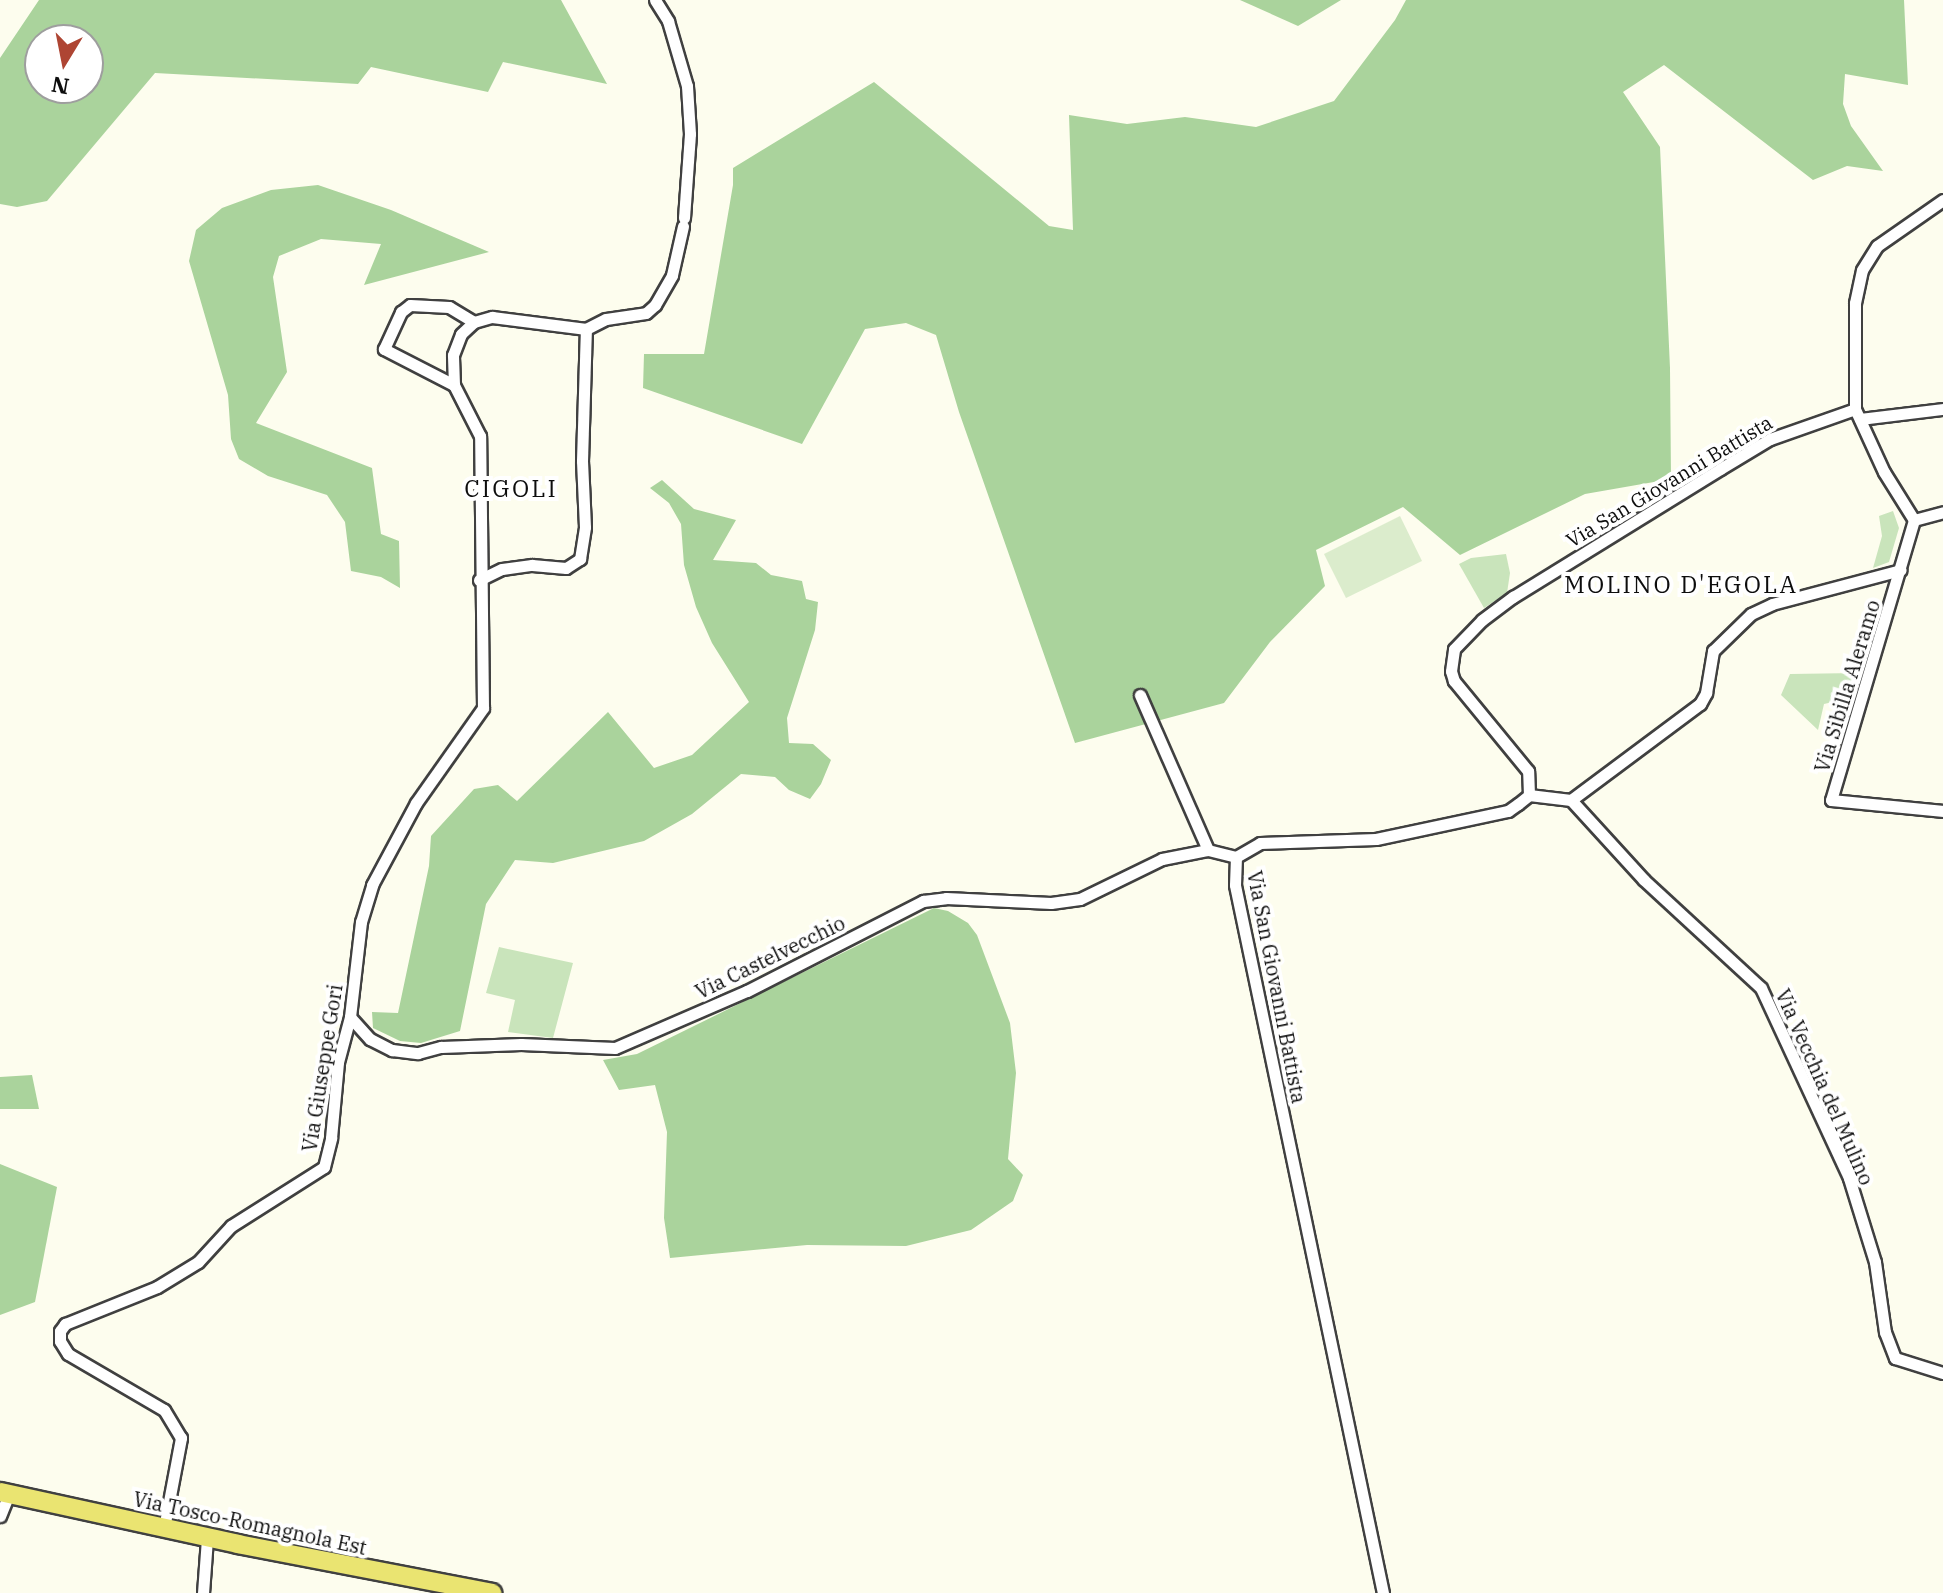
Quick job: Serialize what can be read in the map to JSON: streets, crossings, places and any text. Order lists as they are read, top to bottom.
{
  "streets": {
    "main road": ["Via Tosco-Romagnola Est"],
    "street": [
      "Via San Giovanni Battista",
      "Via Sibilla Aleramo",
      "Via Castelvecchio",
      "Via Giuseppe Gori",
      "Via Vecchia del Mulino"
    ]
  },
  "crossings": [
    ["Via San Giovanni Battista", "Via Castelvecchio"],
    ["Via Castelvecchio", "Via Giuseppe Gori"],
    ["Via Giuseppe Gori", "Via Tosco-Romagnola Est"]
  ],
  "districts": ["CIGOLI", "MOLINO D'EGOLA"],
  "north": "bottom"
}
